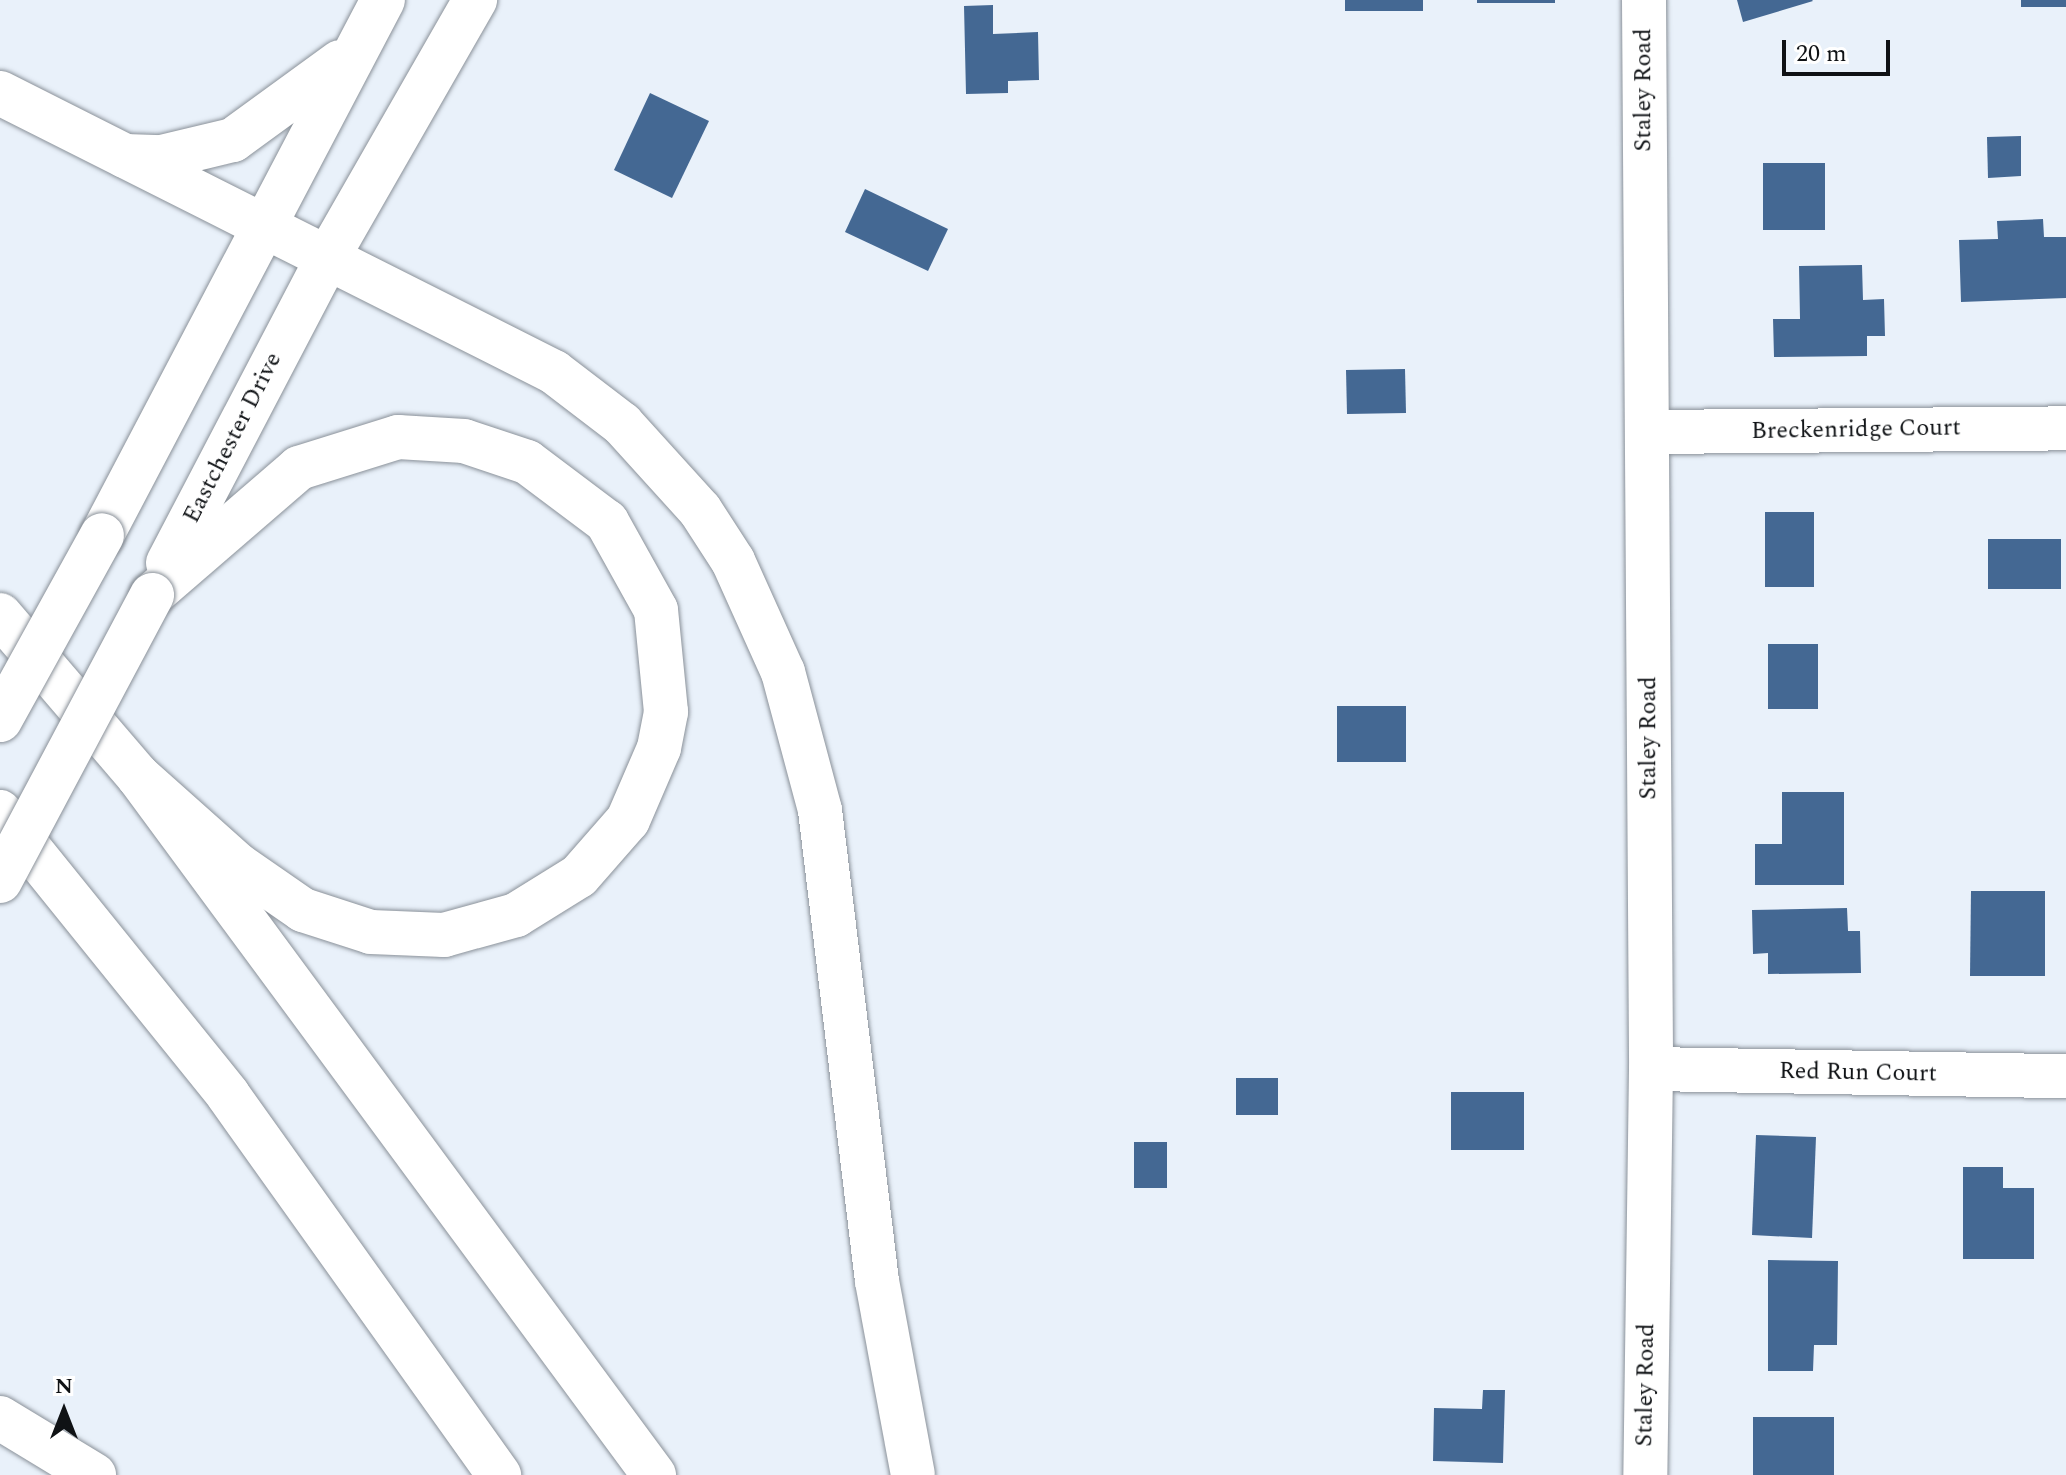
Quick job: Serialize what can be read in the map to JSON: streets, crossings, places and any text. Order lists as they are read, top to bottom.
{
  "streets": {
    "main road": [
      "Staley Road",
      "Breckenridge Court",
      "Eastchester Drive",
      "Red Run Court"
    ]
  },
  "crossings": [
    ["Staley Road", "Breckenridge Court"],
    ["Staley Road", "Red Run Court"]
  ],
  "scale_bar": "20 m",
  "north": "top"
}
